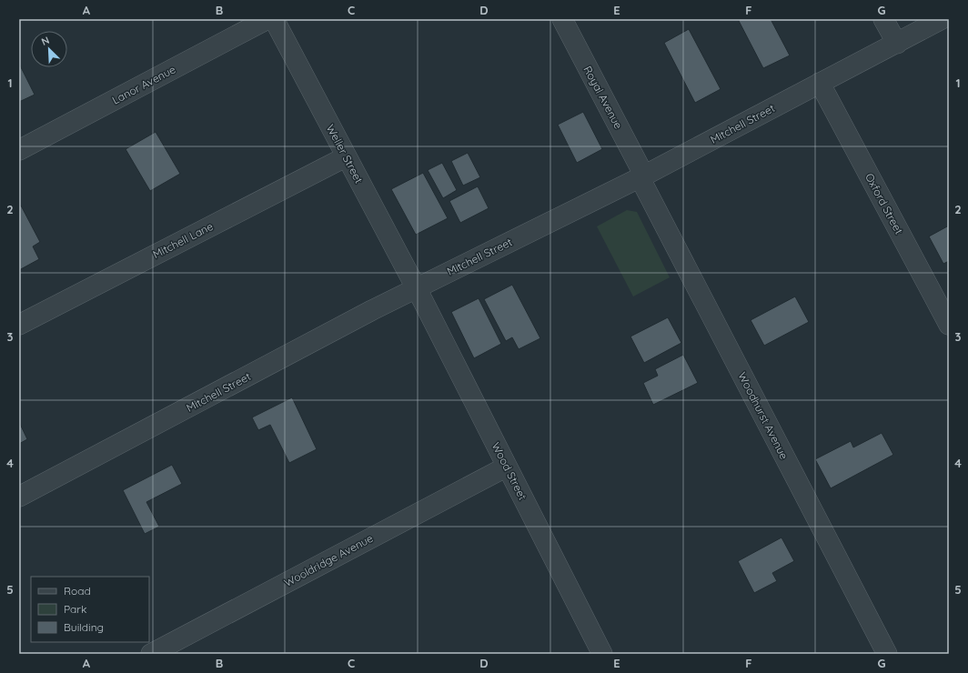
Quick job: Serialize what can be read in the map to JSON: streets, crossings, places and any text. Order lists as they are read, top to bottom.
{
  "streets": {
    "street": [
      "Lanor Avenue",
      "Royal Avenue",
      "Mitchell Street",
      "Weller Street",
      "Oxford Street",
      "Mitchell Lane",
      "Woodhurst Avenue",
      "Wood Street",
      "Wooldridge Avenue"
    ]
  },
  "crossings": [
    ["Royal Avenue", "Mitchell Street"],
    ["Royal Avenue", "Woodhurst Avenue"],
    ["Mitchell Street", "Weller Street"],
    ["Mitchell Street", "Oxford Street"],
    ["Mitchell Street", "Woodhurst Avenue"],
    ["Mitchell Street", "Wood Street"],
    ["Weller Street", "Mitchell Lane"],
    ["Weller Street", "Wood Street"],
    ["Wood Street", "Wooldridge Avenue"]
  ],
  "legend": ["Road", "Park", "Building"],
  "north": "top left",
  "grid": {
    "columns": [
      "A",
      "B",
      "C",
      "D",
      "E",
      "F",
      "G"
    ],
    "rows": [
      "1",
      "2",
      "3",
      "4",
      "5"
    ]
  }
}
